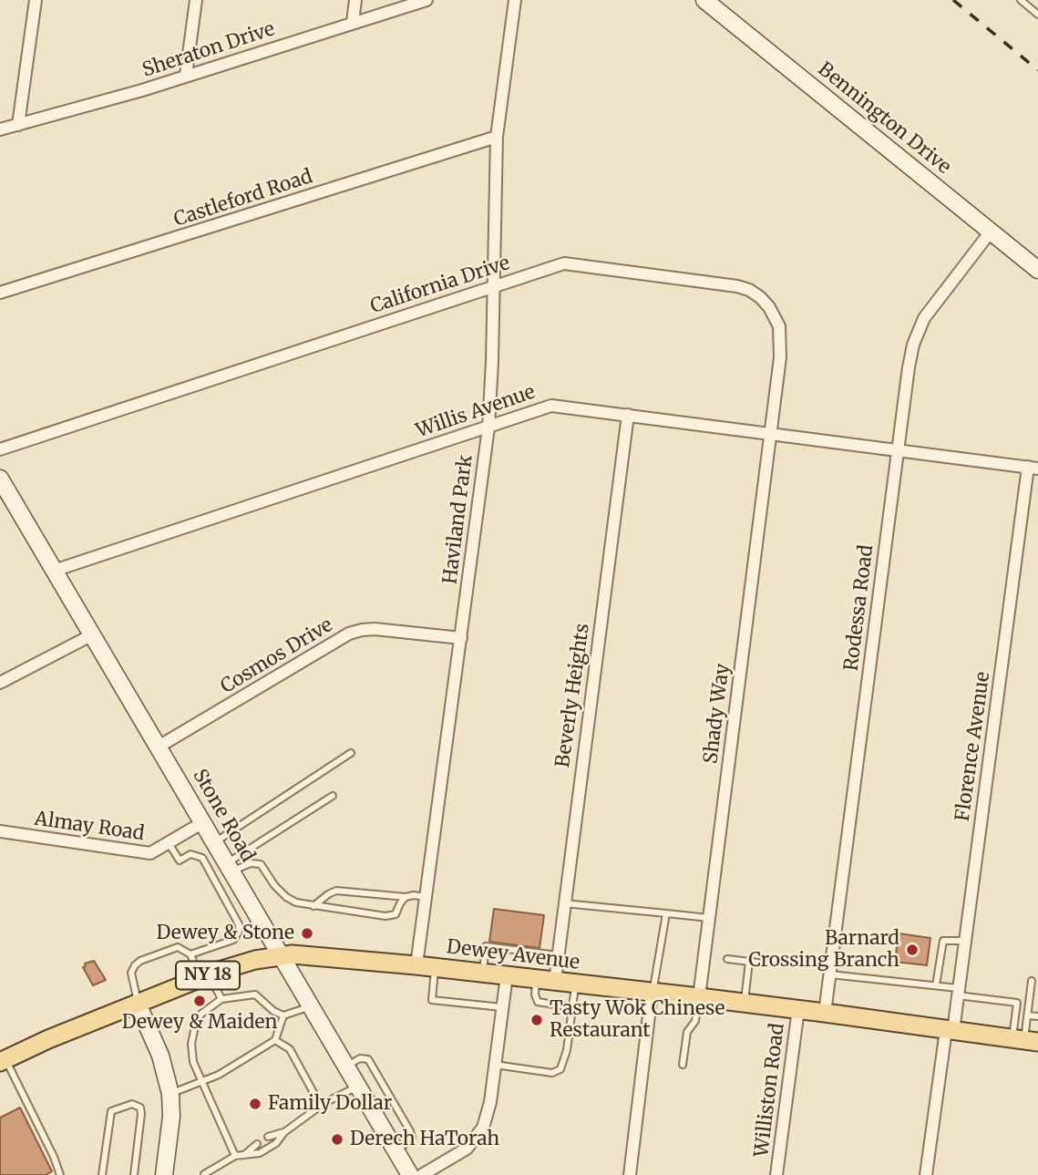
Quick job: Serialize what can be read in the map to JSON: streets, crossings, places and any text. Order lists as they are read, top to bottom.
{
  "streets": {
    "main road": ["Dewey Avenue", "NY 18"],
    "street": [
      "Sheraton Drive",
      "Bennington Drive",
      "Castleford Road",
      "California Drive",
      "Willis Avenue",
      "Haviland Park",
      "Rodessa Road",
      "Cosmos Drive",
      "Beverly Heights",
      "Shady Way",
      "Florence Avenue",
      "Stone Road",
      "Almay Road",
      "Williston Road"
    ]
  },
  "crossings": [
    ["Bennington Drive", "Rodessa Road"],
    ["Castleford Road", "Haviland Park"],
    ["California Drive", "Willis Avenue"],
    ["California Drive", "Haviland Park"],
    ["California Drive", "Shady Way"],
    ["Willis Avenue", "Haviland Park"],
    ["Willis Avenue", "Rodessa Road"],
    ["Willis Avenue", "Beverly Heights"],
    ["Willis Avenue", "Shady Way"],
    ["Willis Avenue", "Florence Avenue"],
    ["Willis Avenue", "Stone Road"],
    ["Haviland Park", "Cosmos Drive"],
    ["Haviland Park", "Dewey Avenue"],
    ["Rodessa Road", "Dewey Avenue"],
    ["Cosmos Drive", "Stone Road"],
    ["Beverly Heights", "Dewey Avenue"],
    ["Shady Way", "Dewey Avenue"],
    ["Florence Avenue", "Dewey Avenue"],
    ["Stone Road", "Almay Road"],
    ["Stone Road", "Dewey Avenue"],
    ["Dewey Avenue", "Williston Road"]
  ],
  "places": [
    "Dewey & Stone",
    "Barnard Crossing Branch",
    "Dewey & Maiden",
    "Tasty Wok Chinese Restaurant",
    "Family Dollar",
    "Derech HaTorah"
  ]
}
